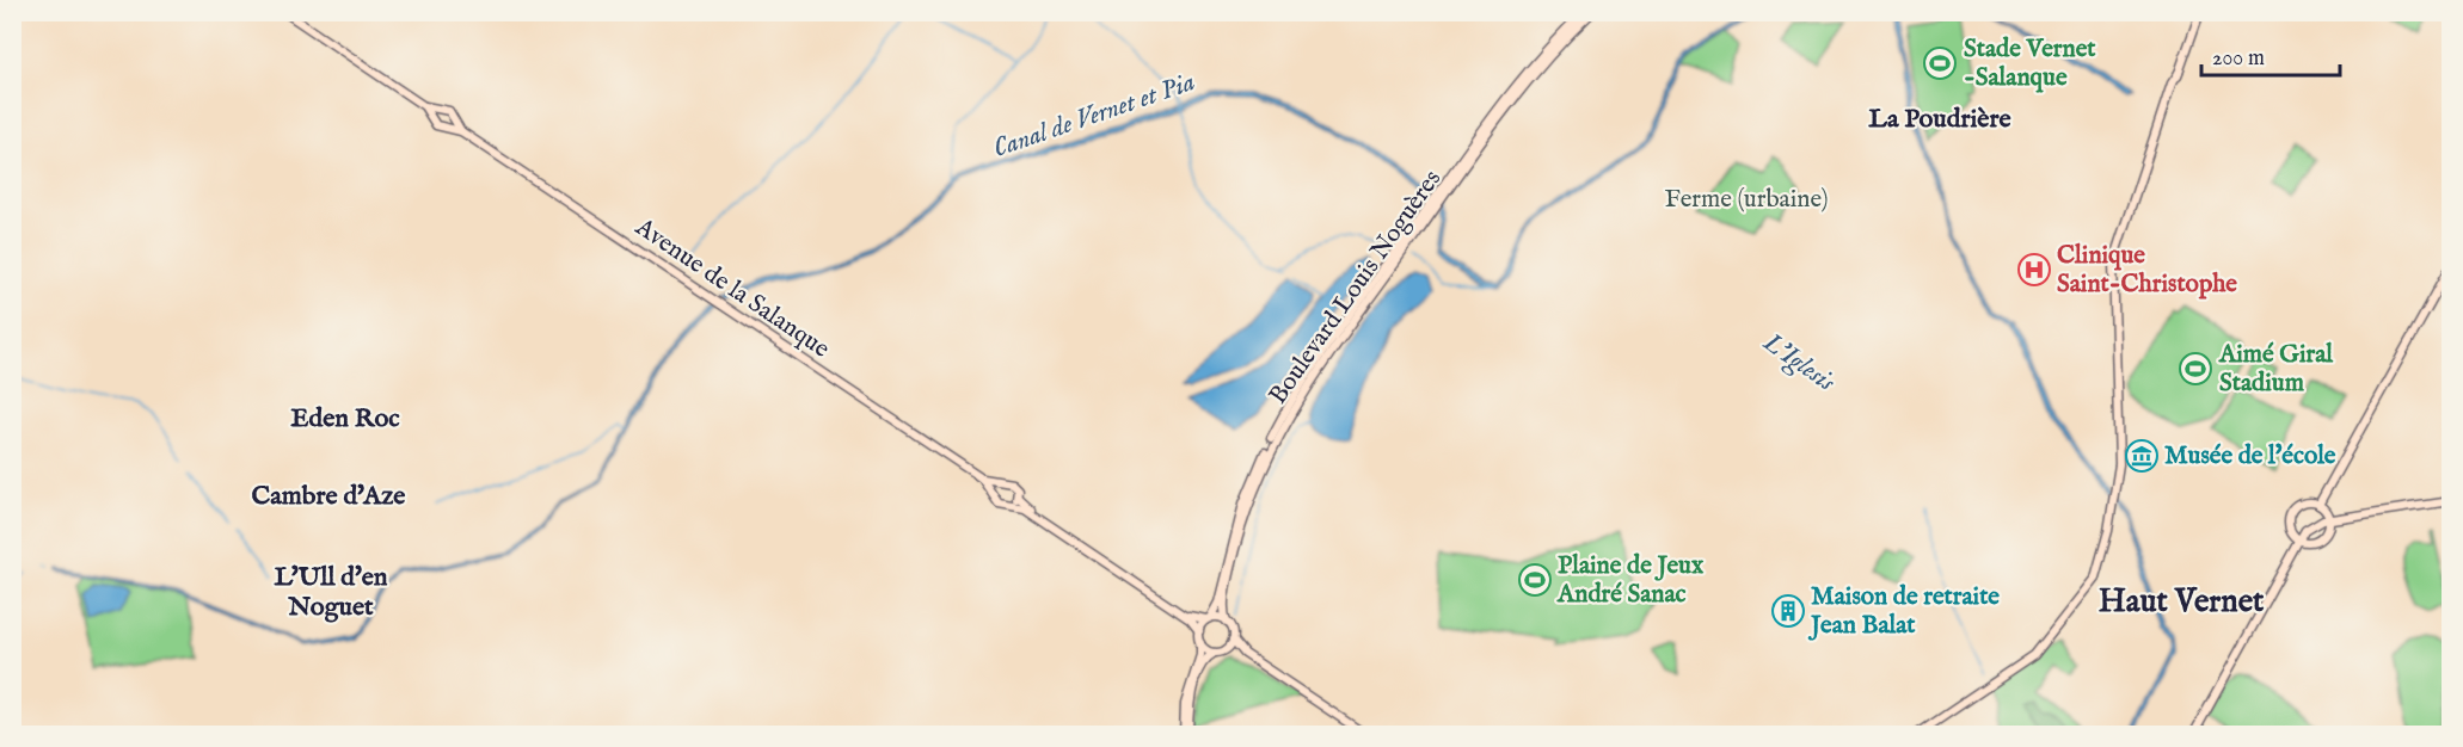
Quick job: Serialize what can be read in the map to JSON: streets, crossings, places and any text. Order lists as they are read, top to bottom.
{
  "streets": {
    "main road": ["Boulevard Louis Noguères", "Avenue de la Salanque"]
  },
  "districts": [
    "La Poudrière",
    "Eden Roc",
    "Cambre d'Aze",
    "L'Ull d'en Noguet",
    "Haut Vernet"
  ],
  "water": ["Canal de Vernet et Pia", "L'Iglesis"],
  "parks": ["Ferme (urbaine)"],
  "places": {
    "sports": ["Stade Vernet -Salanque", "Aimé Giral Stadium", "Plaine de Jeux André Sanac"],
    "hospital": ["Clinique Saint-Christophe"],
    "museum": ["Musée de l'école"],
    "building": ["Maison de retraite Jean Balat"]
  },
  "scale_bar": "200 m"
}
